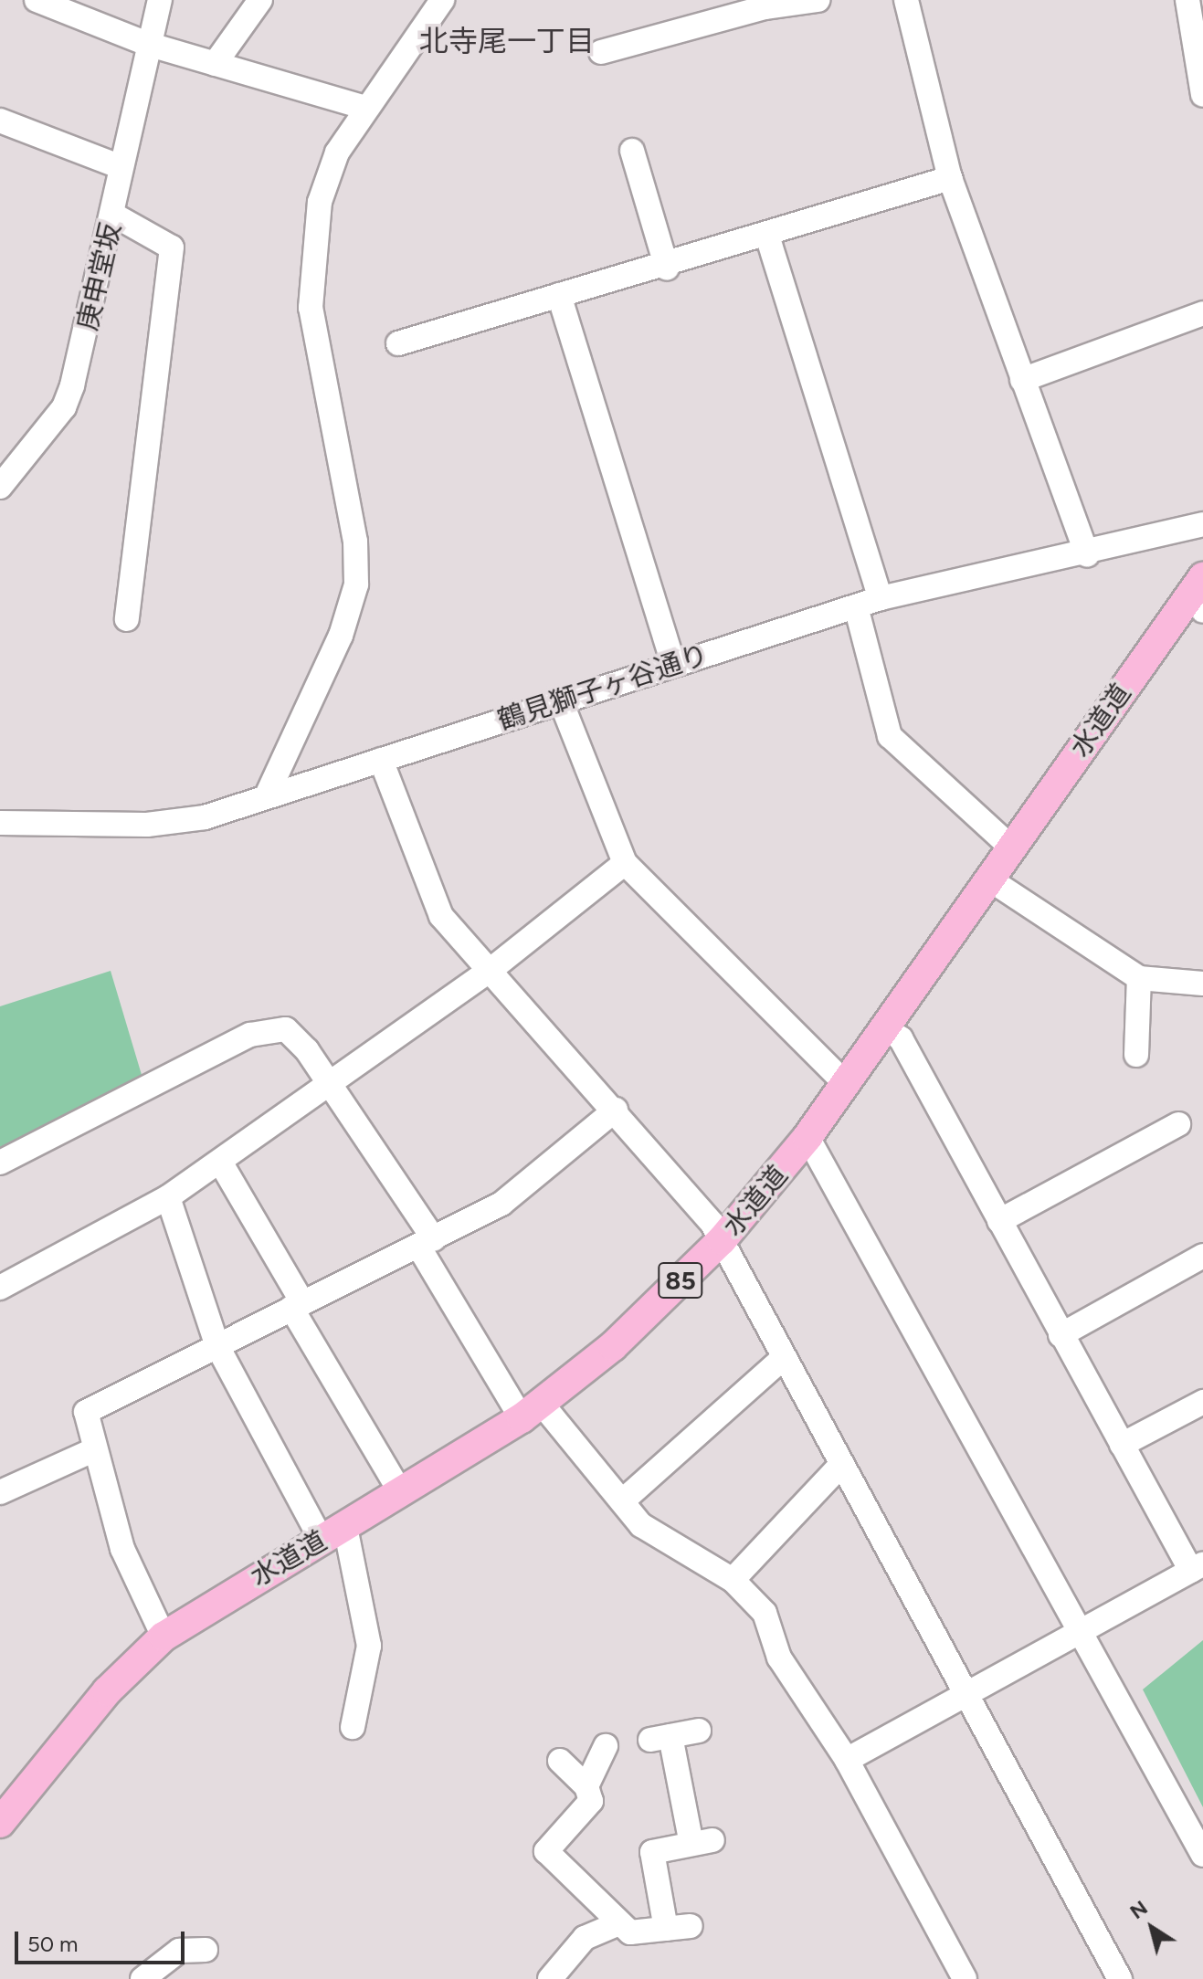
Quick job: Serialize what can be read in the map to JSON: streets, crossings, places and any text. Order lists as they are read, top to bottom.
{
  "streets": {
    "main road": ["水道道", "85"],
    "street": ["庚申堂坂", "鶴見獅子ヶ谷通り"]
  },
  "districts": ["北寺尾一丁目"],
  "scale_bar": "50 m",
  "north": "top left"
}
